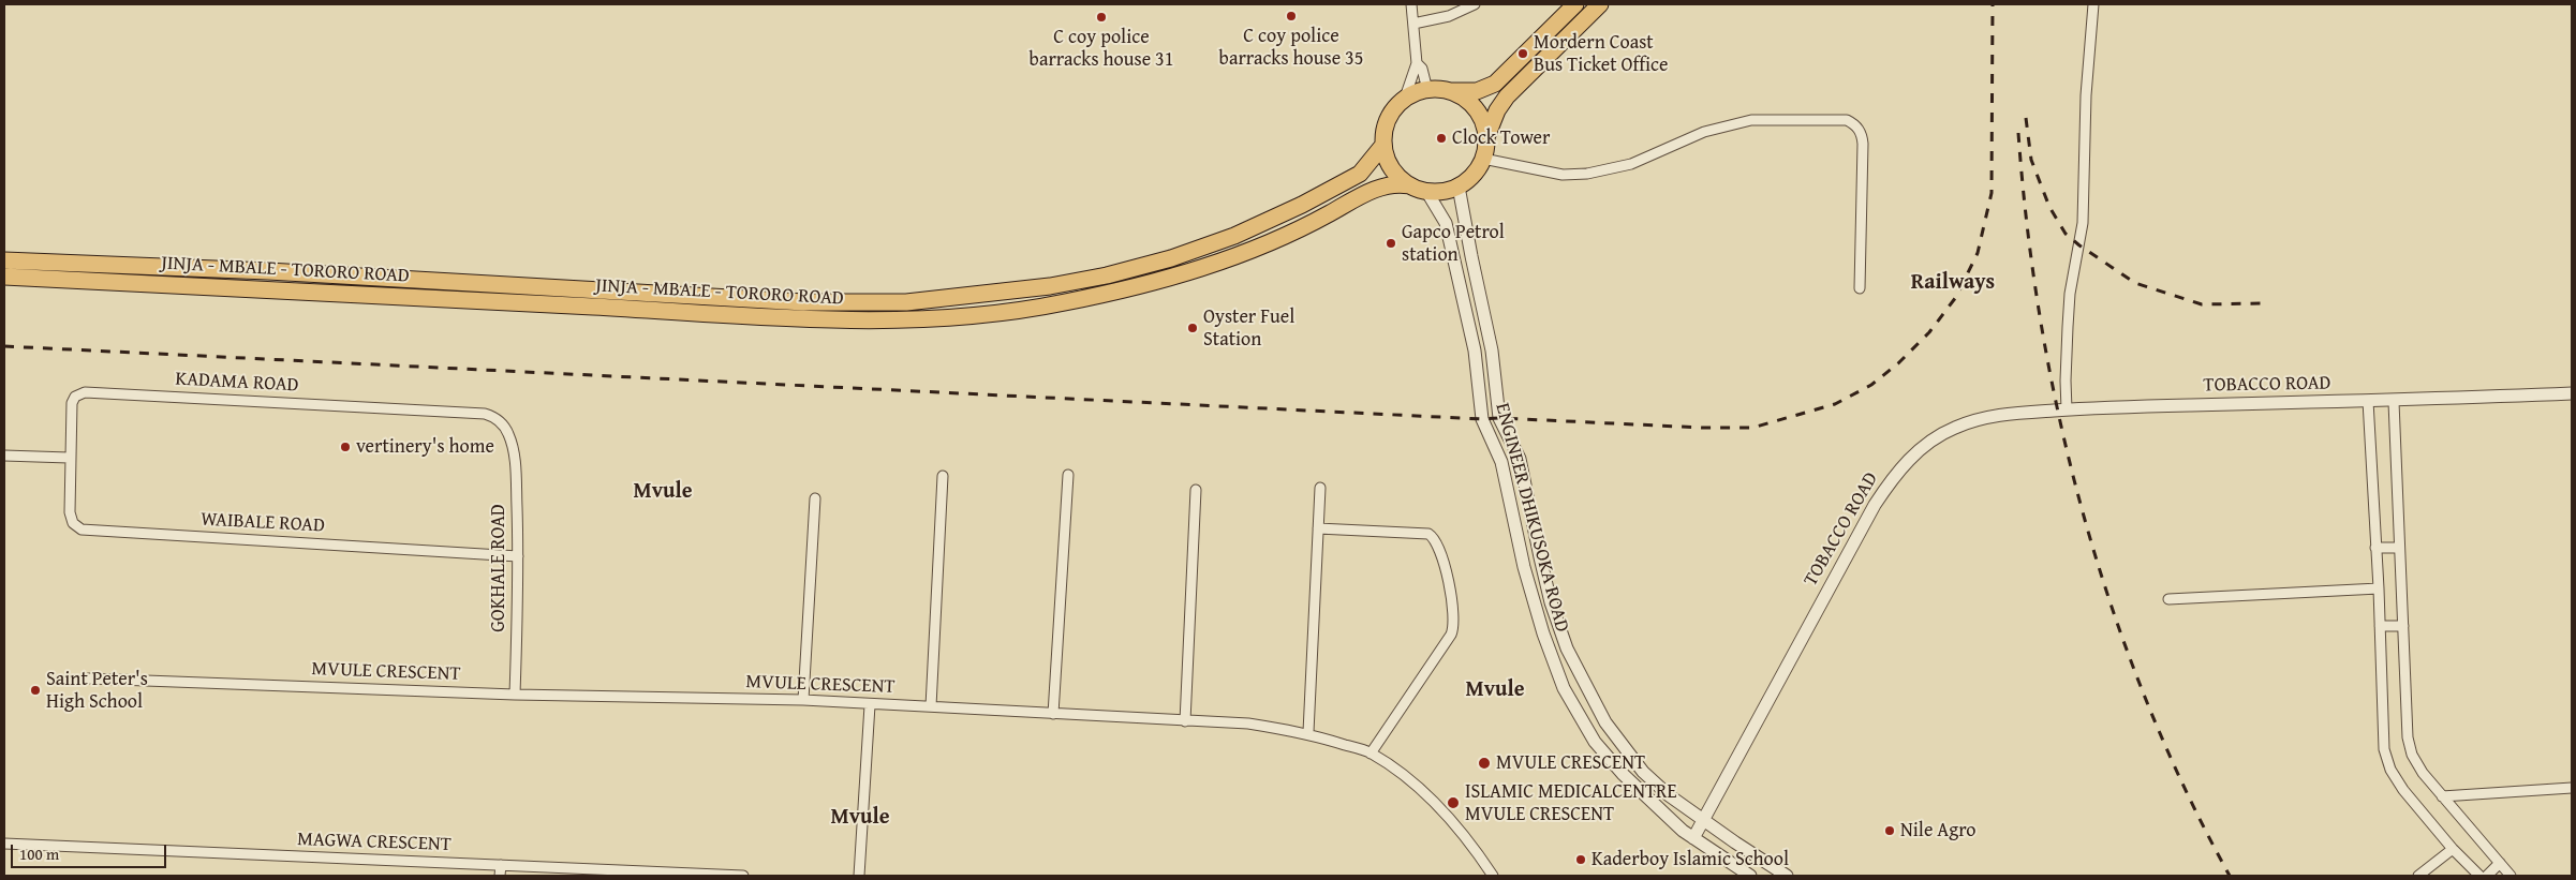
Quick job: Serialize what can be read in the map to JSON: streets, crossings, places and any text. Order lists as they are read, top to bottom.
{
  "streets": {
    "highway": ["JINJA - MBALE - TORORO ROAD"],
    "street": [
      "KADAMA ROAD",
      "TOBACCO ROAD",
      "ENGINEER DHIKUSOKA ROAD",
      "WAIBALE ROAD",
      "GOKHALE ROAD",
      "MVULE CRESCENT",
      "MAGWA CRESCENT"
    ]
  },
  "crossings": [
    ["JINJA - MBALE - TORORO ROAD", "ENGINEER DHIKUSOKA ROAD"],
    ["KADAMA ROAD", "WAIBALE ROAD"],
    ["KADAMA ROAD", "GOKHALE ROAD"],
    ["TOBACCO ROAD", "ENGINEER DHIKUSOKA ROAD"],
    ["WAIBALE ROAD", "GOKHALE ROAD"],
    ["GOKHALE ROAD", "MVULE CRESCENT"]
  ],
  "districts": [
    "Railways",
    "Mvule",
    "Mvule",
    "Mvule"
  ],
  "places": [
    "C coy police barracks house 35",
    "C coy police barracks house 31",
    "Mordern Coast Bus Ticket Office",
    "Clock Tower",
    "Gapco Petrol station",
    "Oyster Fuel Station",
    "vertinery's home",
    "Saint Peter's High School",
    "MVULE CRESCENT",
    "ISLAMIC MEDICALCENTRE MVULE CRESCENT",
    "Nile Agro",
    "Kaderboy Islamic School"
  ],
  "scale_bar": "100 m"
}
